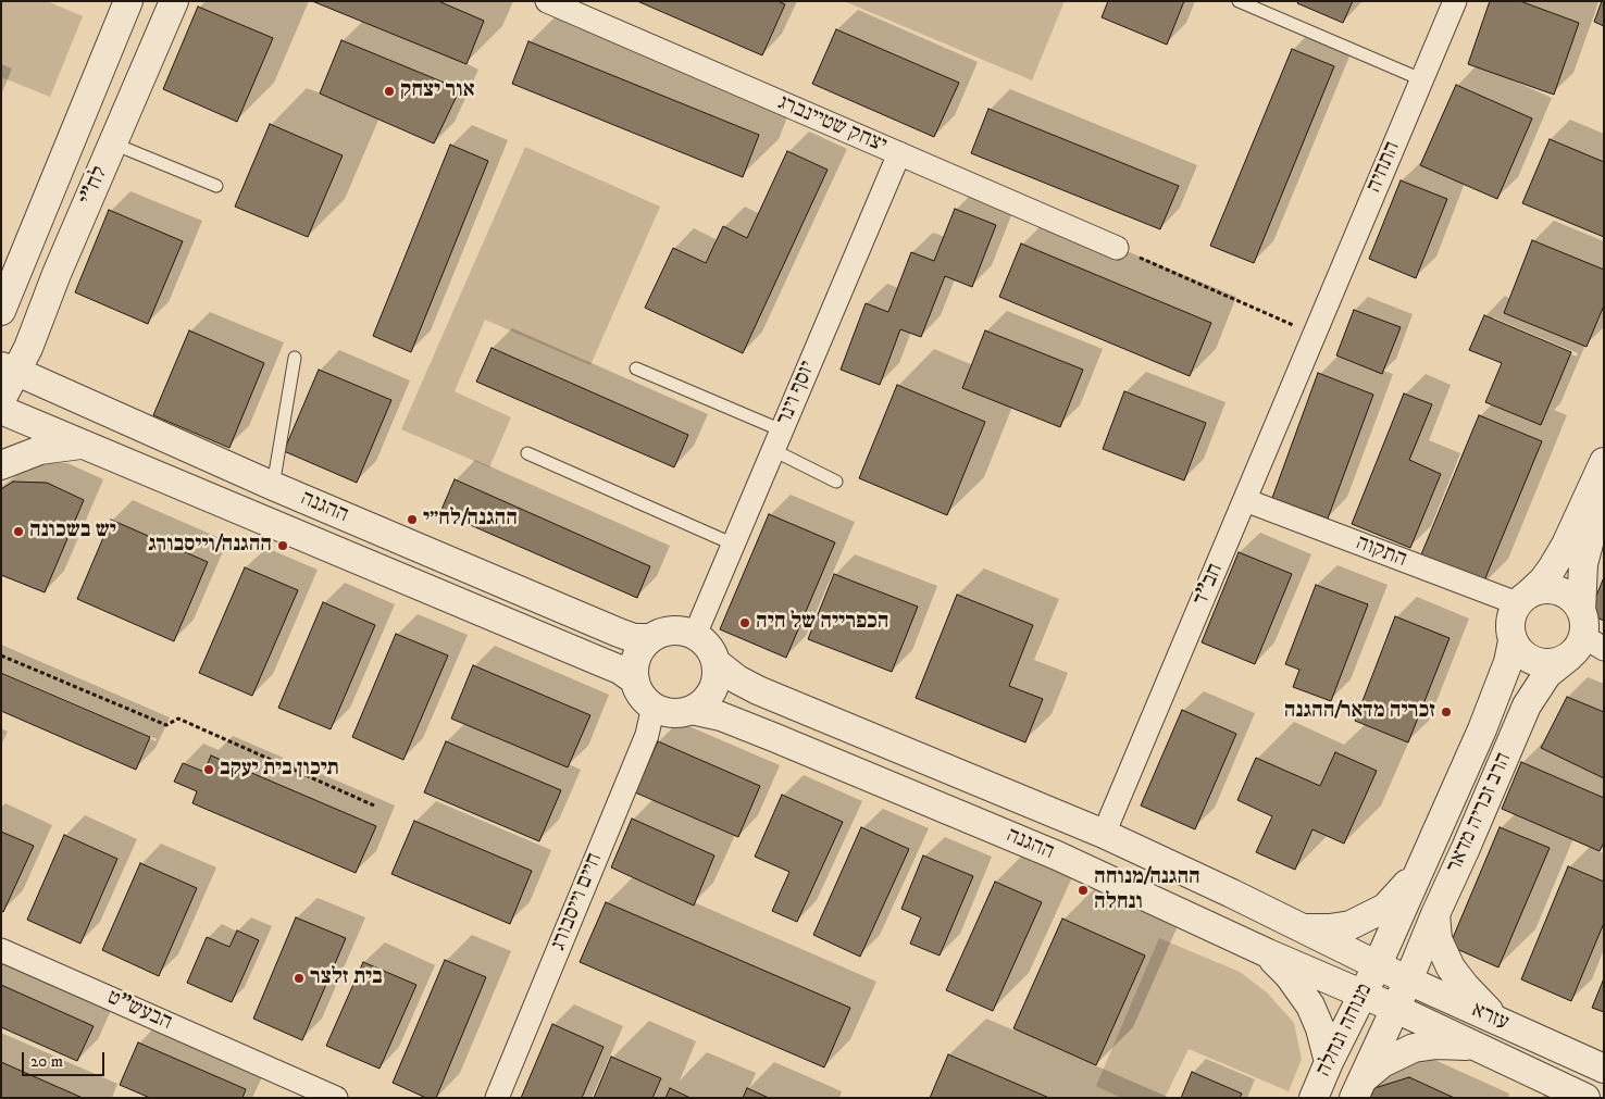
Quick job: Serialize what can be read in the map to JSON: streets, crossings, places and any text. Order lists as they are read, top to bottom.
{
  "streets": {
    "street": [
      "יצחק שטיינברג",
      "התחיה",
      "לח\"י",
      "יוסף וינר",
      "ההגנה",
      "התקוה",
      "חב\"ד",
      "הרב זכריה מדאר",
      "חיים וייסבורג",
      "הבעש\"ט",
      "עזרא",
      "מנוחה ונחלה"
    ]
  },
  "crossings": [
    ["יצחק שטיינברג", "יוסף וינר"],
    ["התחיה", "חב\"ד"],
    ["לח\"י", "ההגנה"],
    ["יוסף וינר", "ההגנה"],
    ["יוסף וינר", "חיים וייסבורג"],
    ["ההגנה", "חב\"ד"],
    ["ההגנה", "הרב זכריה מדאר"],
    ["ההגנה", "חיים וייסבורג"],
    ["ההגנה", "עזרא"],
    ["ההגנה", "מנוחה ונחלה"],
    ["התקוה", "חב\"ד"],
    ["התקוה", "הרב זכריה מדאר"],
    ["הרב זכריה מדאר", "עזרא"],
    ["הרב זכריה מדאר", "מנוחה ונחלה"],
    ["עזרא", "מנוחה ונחלה"]
  ],
  "places": [
    "אור יצחק",
    "ההגנה/לח״י",
    "יש בשכונה",
    "ההגנה/וייסבורג",
    "הכפרייה של חיה",
    "זכריה מדאר/ההגנה",
    "תיכון בית יעקב",
    "ההגנה/מנוחה ונחלה",
    "בית זלצר"
  ],
  "scale_bar": "20 m"
}
